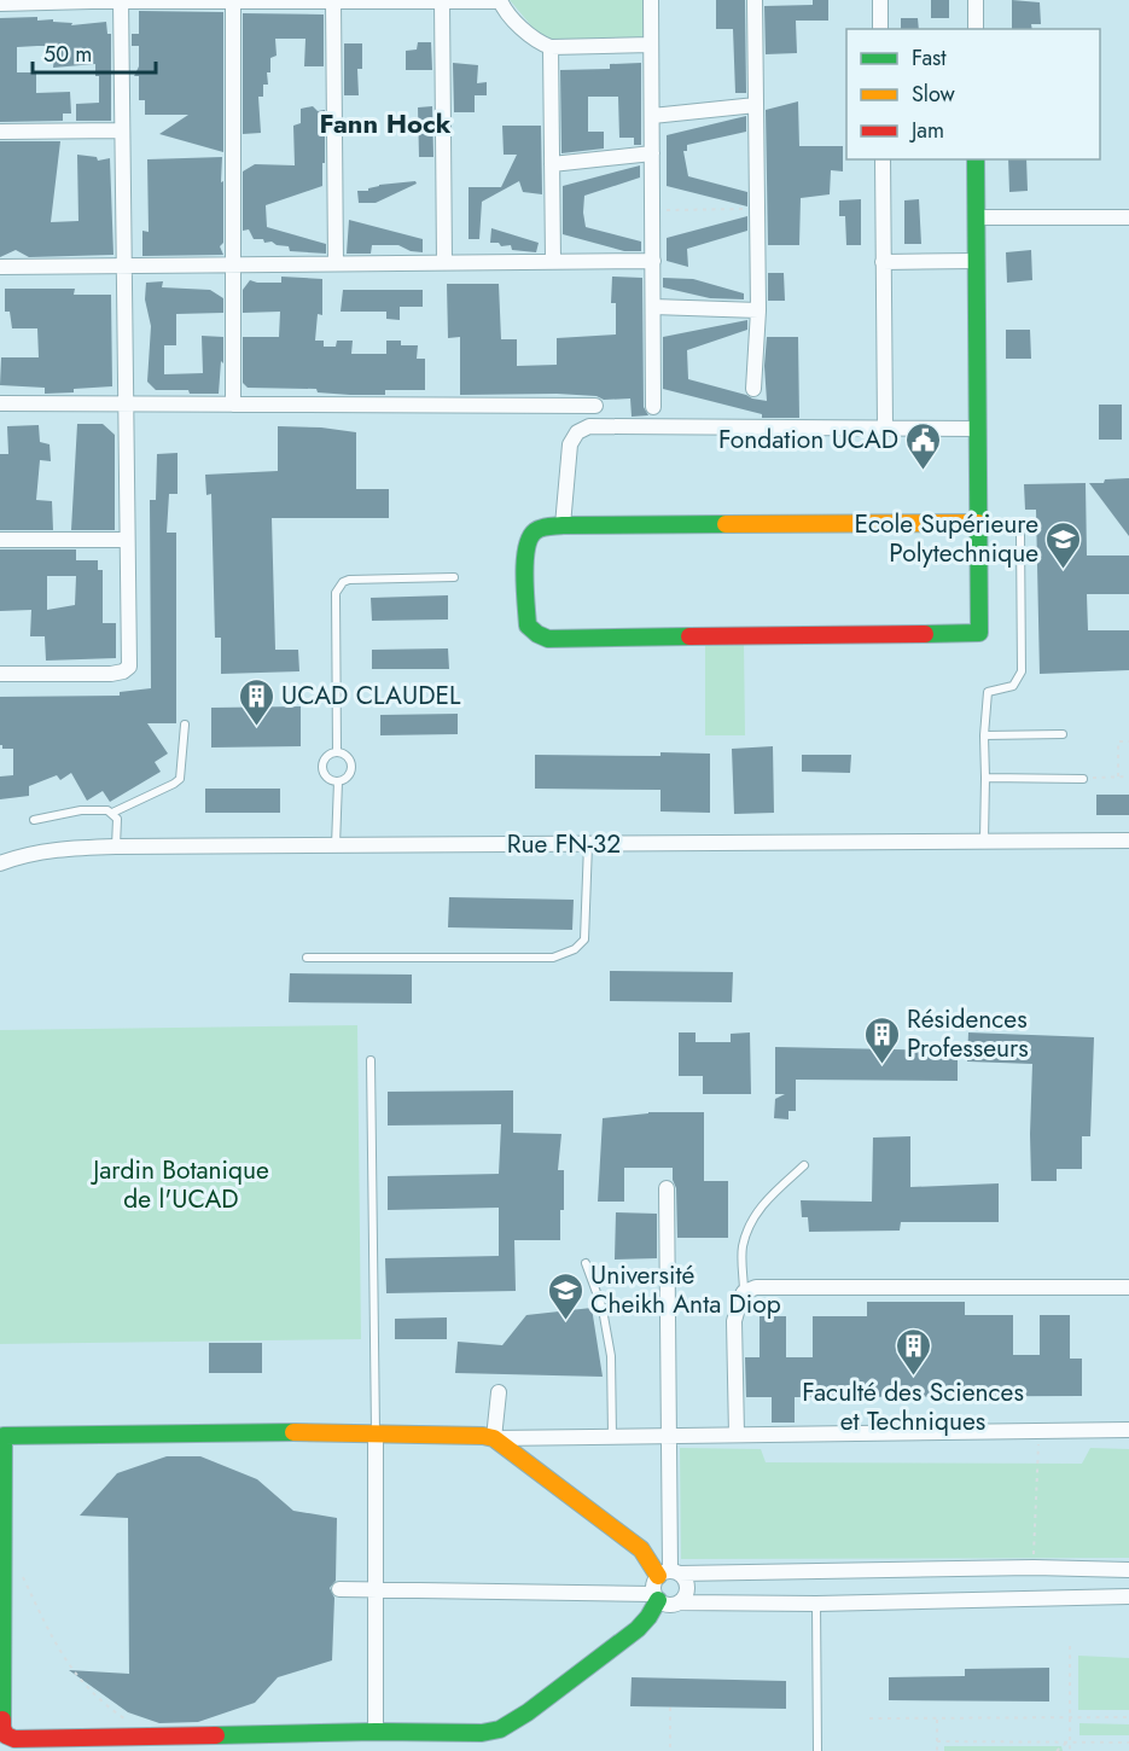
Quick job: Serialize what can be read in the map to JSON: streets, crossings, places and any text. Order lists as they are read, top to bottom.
{
  "streets": {
    "street": ["Rue FN-32"]
  },
  "districts": ["Fann Hock"],
  "parks": ["Jardin Botanique de l'UCAD"],
  "places": {
    "public building": ["Fondation UCAD"],
    "school or university": ["Ecole Supérieure Polytechnique", "Université Cheikh Anta Diop"],
    "building": ["UCAD CLAUDEL", "Résidences Professeurs", "Faculté des Sciences et Techniques"]
  },
  "legend": ["Fast", "Slow", "Jam"],
  "scale_bar": "50 m"
}
